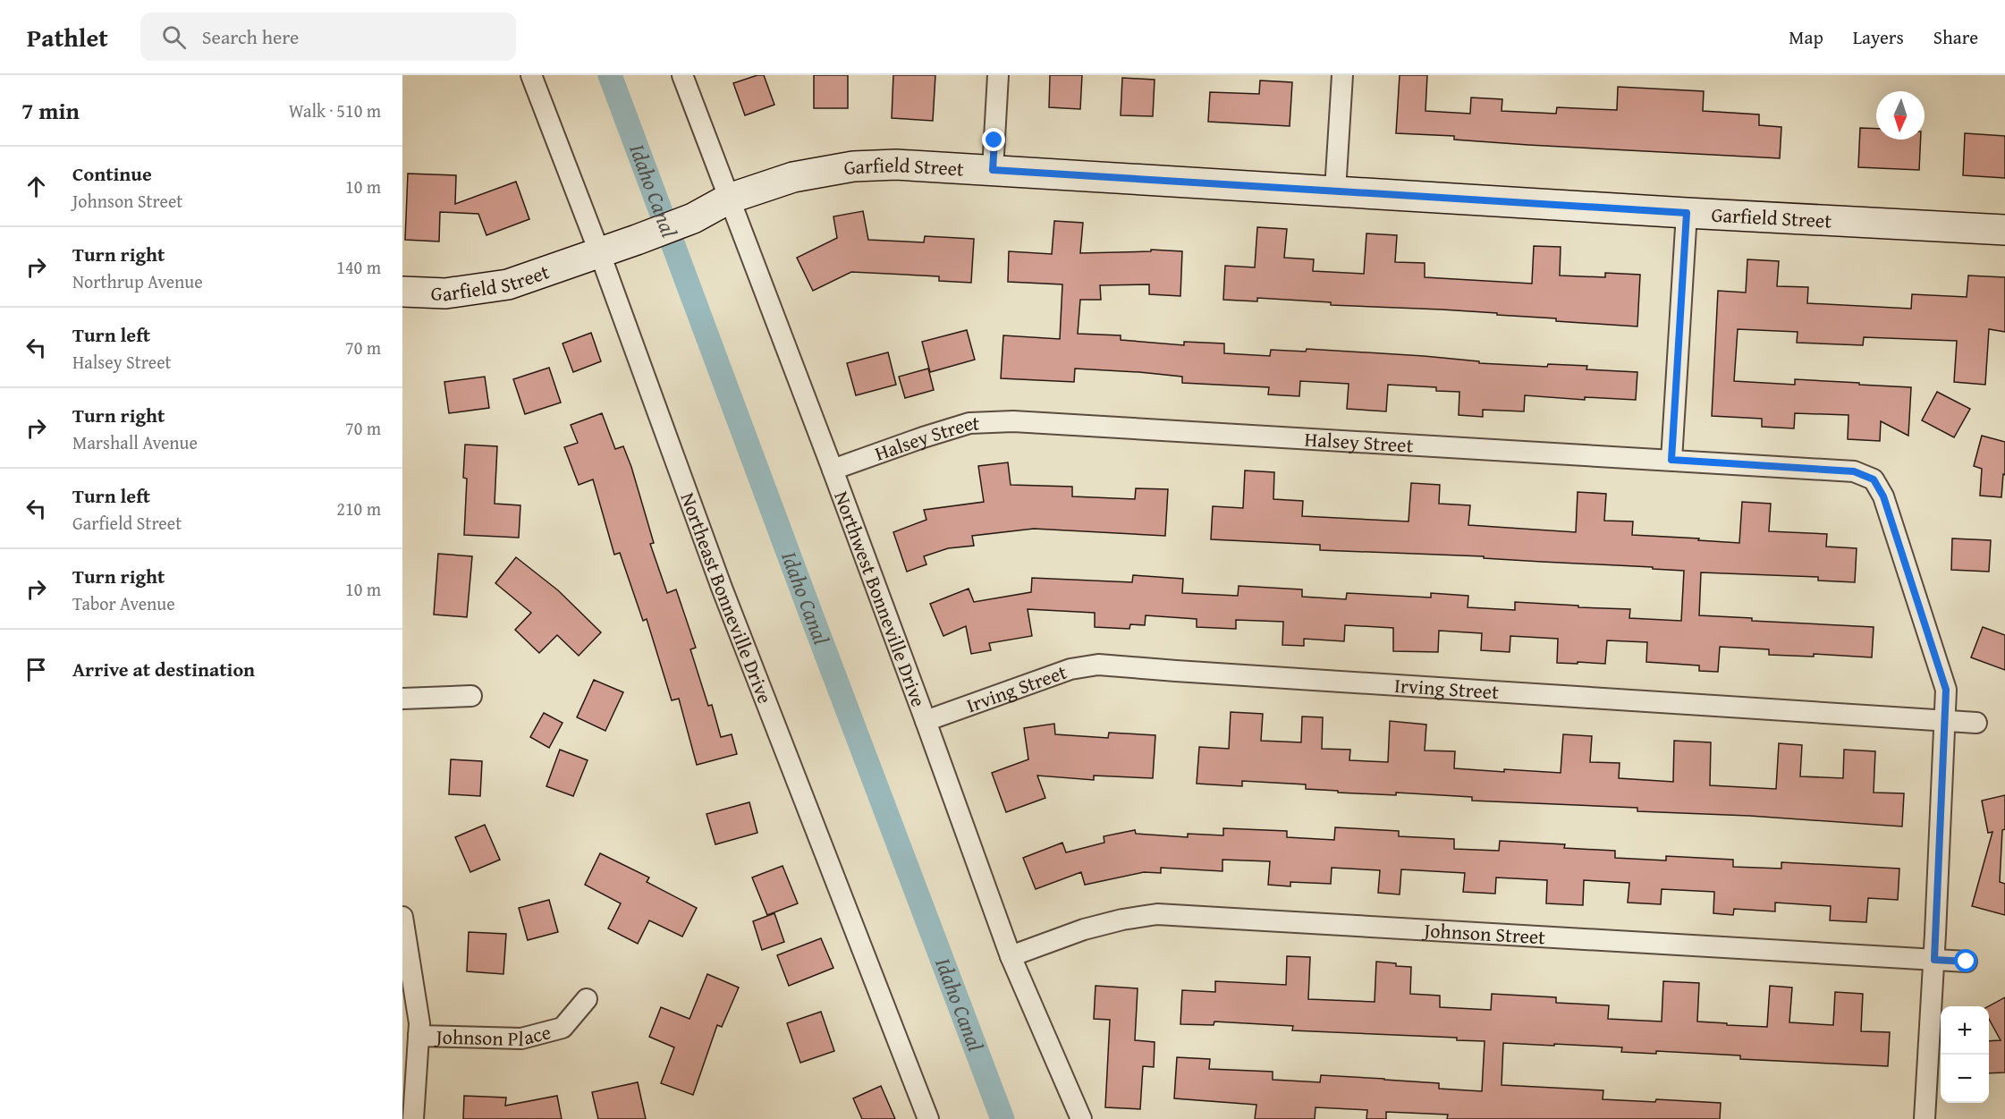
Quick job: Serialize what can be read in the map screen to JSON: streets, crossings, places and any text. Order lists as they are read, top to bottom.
{
  "streets": {
    "street": [
      "Garfield Street",
      "Halsey Street",
      "Northwest Bonneville Drive",
      "Northeast Bonneville Drive",
      "Irving Street",
      "Johnson Street",
      "Johnson Place"
    ]
  },
  "crossings": [
    ["Garfield Street", "Northwest Bonneville Drive"],
    ["Garfield Street", "Northeast Bonneville Drive"],
    ["Halsey Street", "Northwest Bonneville Drive"],
    ["Halsey Street", "Irving Street"],
    ["Northwest Bonneville Drive", "Irving Street"],
    ["Northwest Bonneville Drive", "Johnson Street"]
  ],
  "water": ["Idaho Canal"],
  "north": "bottom",
  "page": {
    "header": "Pathlet",
    "search": "Search here",
    "nav": ["Map", "Layers", "Share"],
    "heading": ["7 min", "Walk · 510 m"],
    "list": [
      ["Continue", "Johnson Street", "10 m"],
      ["Turn right", "Northrup Avenue", "140 m"],
      ["Turn left", "Halsey Street", "70 m"],
      ["Turn right", "Marshall Avenue", "70 m"],
      ["Turn left", "Garfield Street", "210 m"],
      ["Turn right", "Tabor Avenue", "10 m"],
      "Arrive at destination"
    ],
    "map_buttons": ["+", "−"]
  }
}
